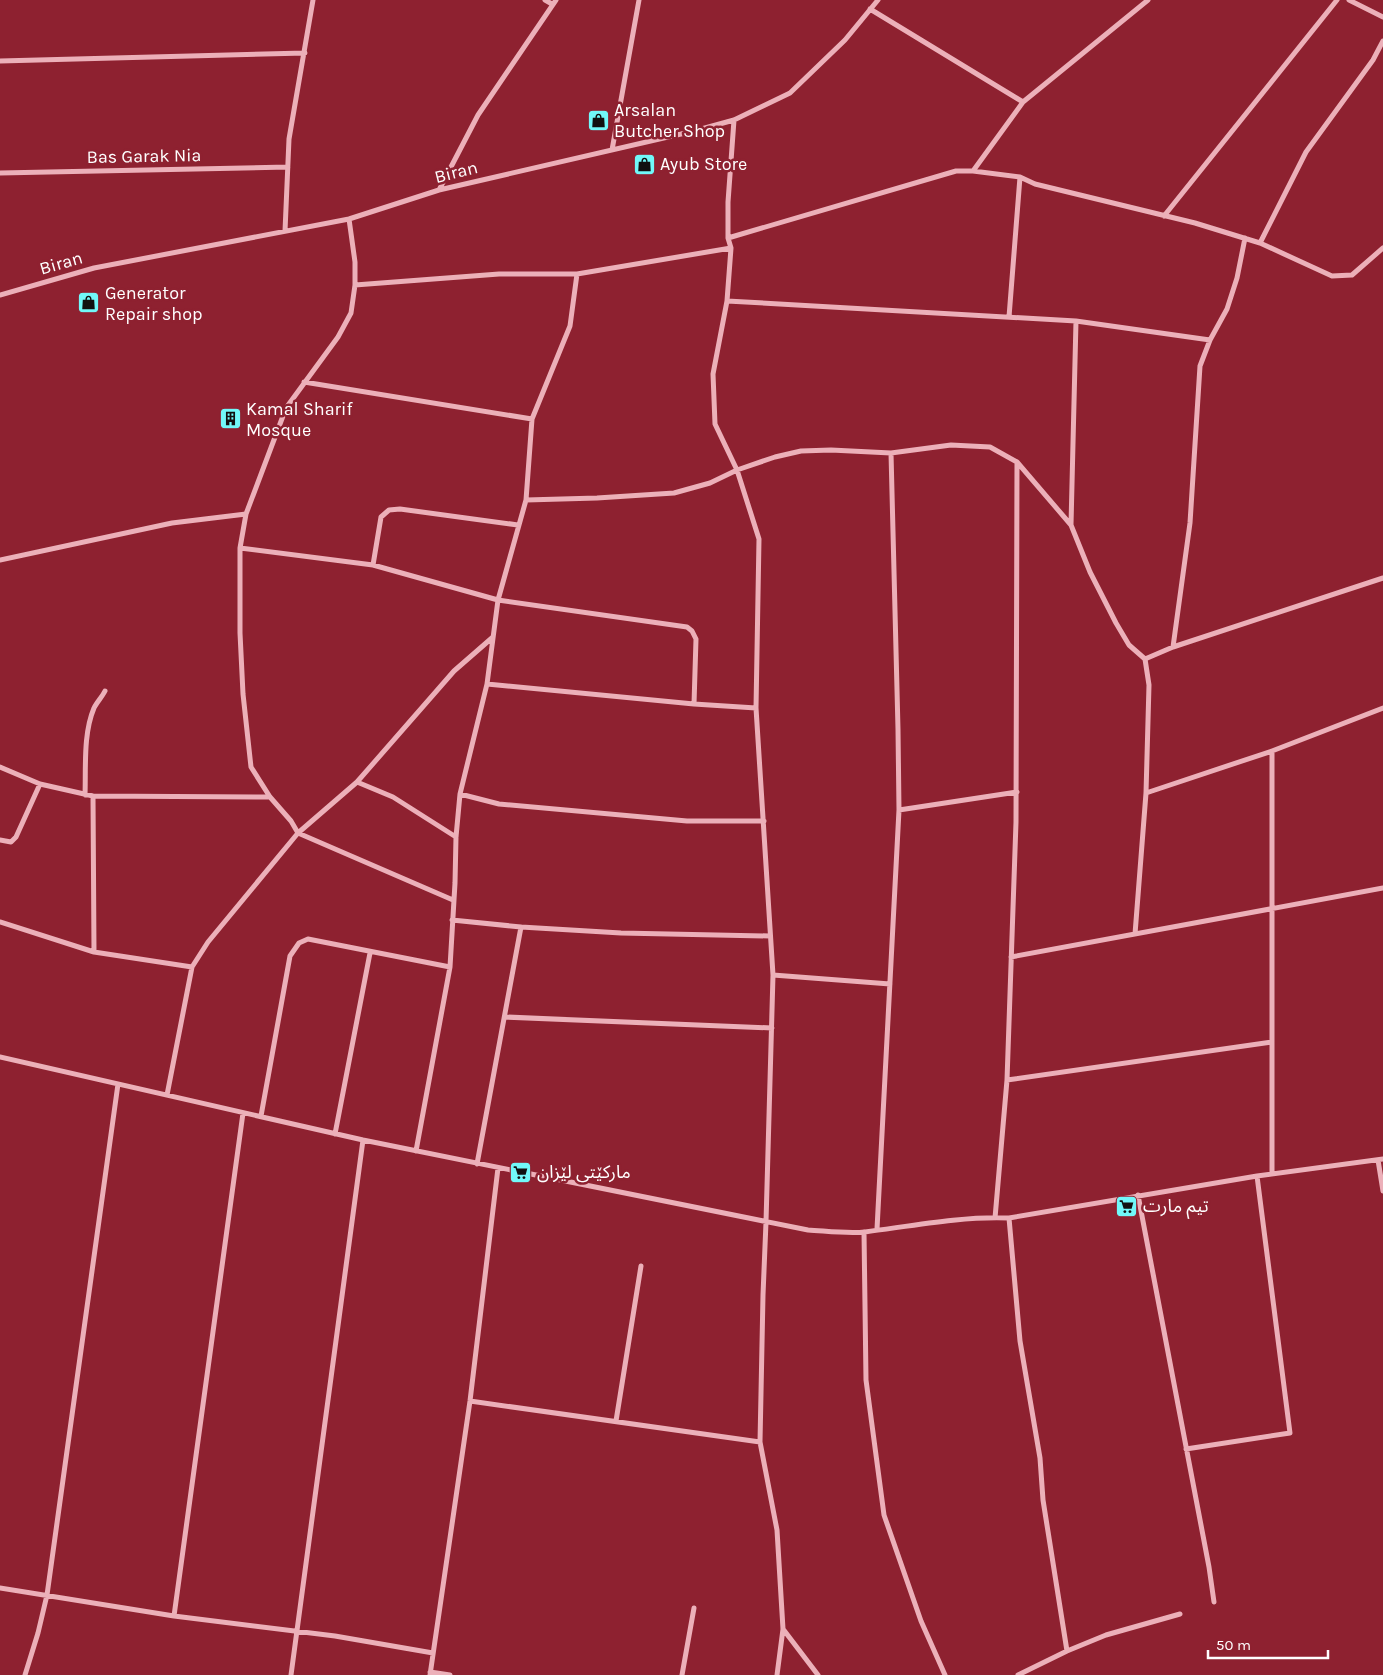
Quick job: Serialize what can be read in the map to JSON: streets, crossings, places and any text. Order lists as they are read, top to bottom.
{
  "streets": {
    "street": ["Bas Garak Nia", "Biran"]
  },
  "places": {
    "shop": ["Arsalan Butcher Shop", "Ayub Store", "Generator Repair shop"],
    "building": ["Kamal Sharif Mosque"],
    "supermarket": ["مارکێتی لێزان", "تيم مارت"]
  },
  "scale_bar": "50 m"
}
